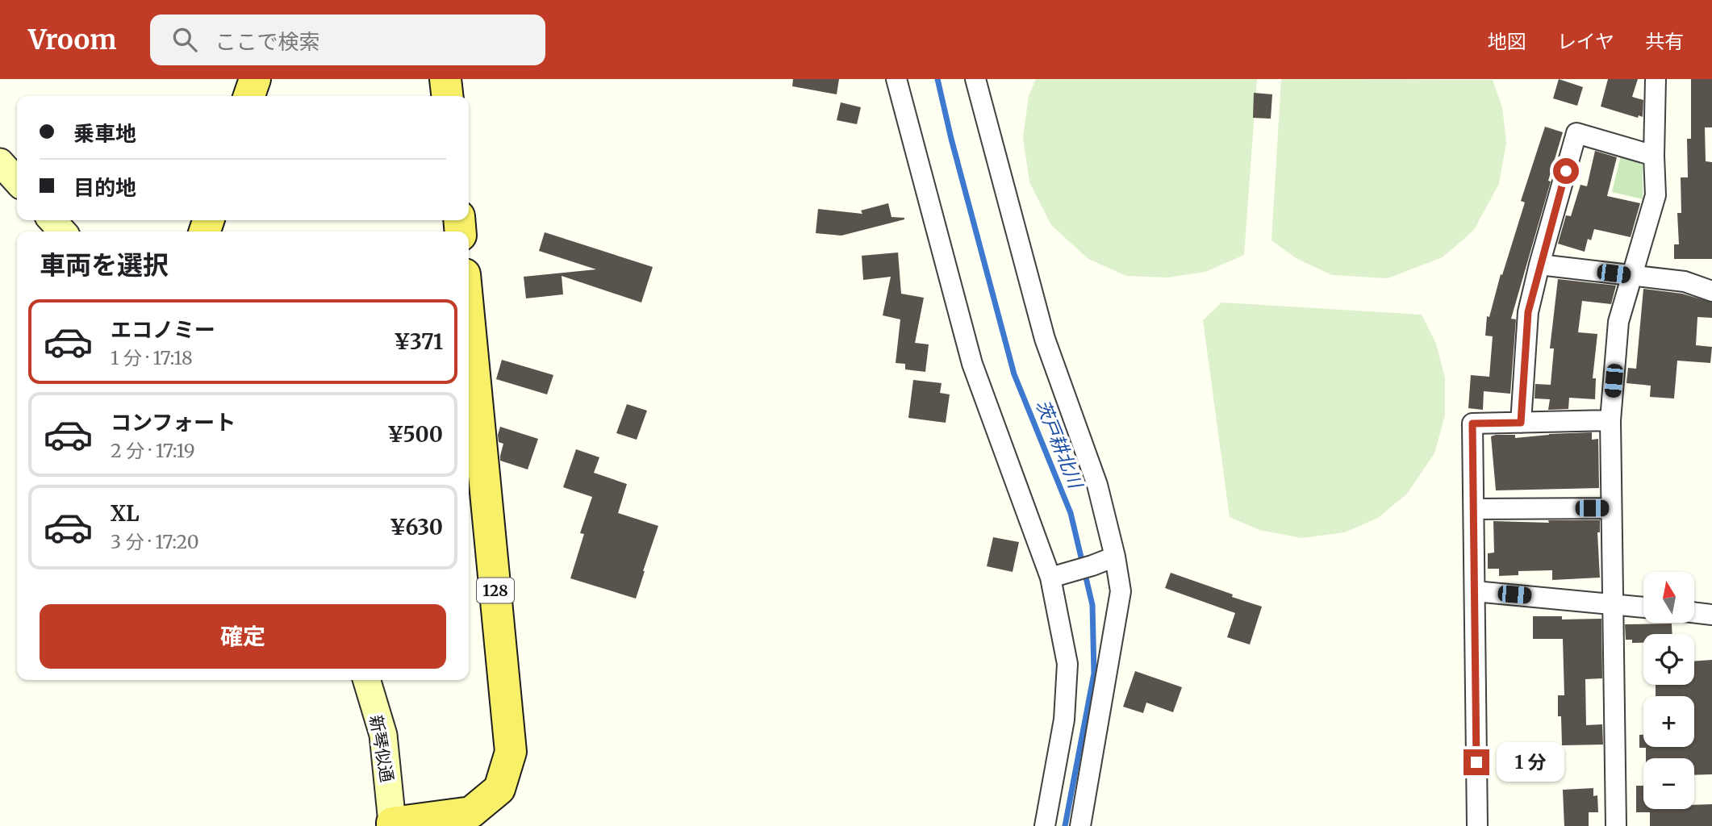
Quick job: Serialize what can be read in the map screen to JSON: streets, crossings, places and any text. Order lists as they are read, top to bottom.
{
  "streets": {
    "main road": ["128"],
    "street": ["新琴似通"]
  },
  "crossings": [
    ["128", "新琴似通"]
  ],
  "water": ["茨戸耕北川"],
  "north": "top",
  "page": {
    "header": "Vroom",
    "search": "ここで検索",
    "nav": ["地図", "レイヤ", "共有"],
    "banner": ["乗車地", "目的地"],
    "heading": "車両を選択",
    "list": [
      {
        "name": "エコノミー",
        "note": "1 分 · 17:18",
        "value": "¥371"
      },
      {
        "name": "コンフォート",
        "note": "2 分 · 17:19",
        "value": "¥500"
      },
      {
        "name": "XL",
        "note": "3 分 · 17:20",
        "value": "¥630"
      }
    ],
    "map_buttons": ["+", "−"],
    "buttons": "確定",
    "bubble": "1 分"
  }
}
